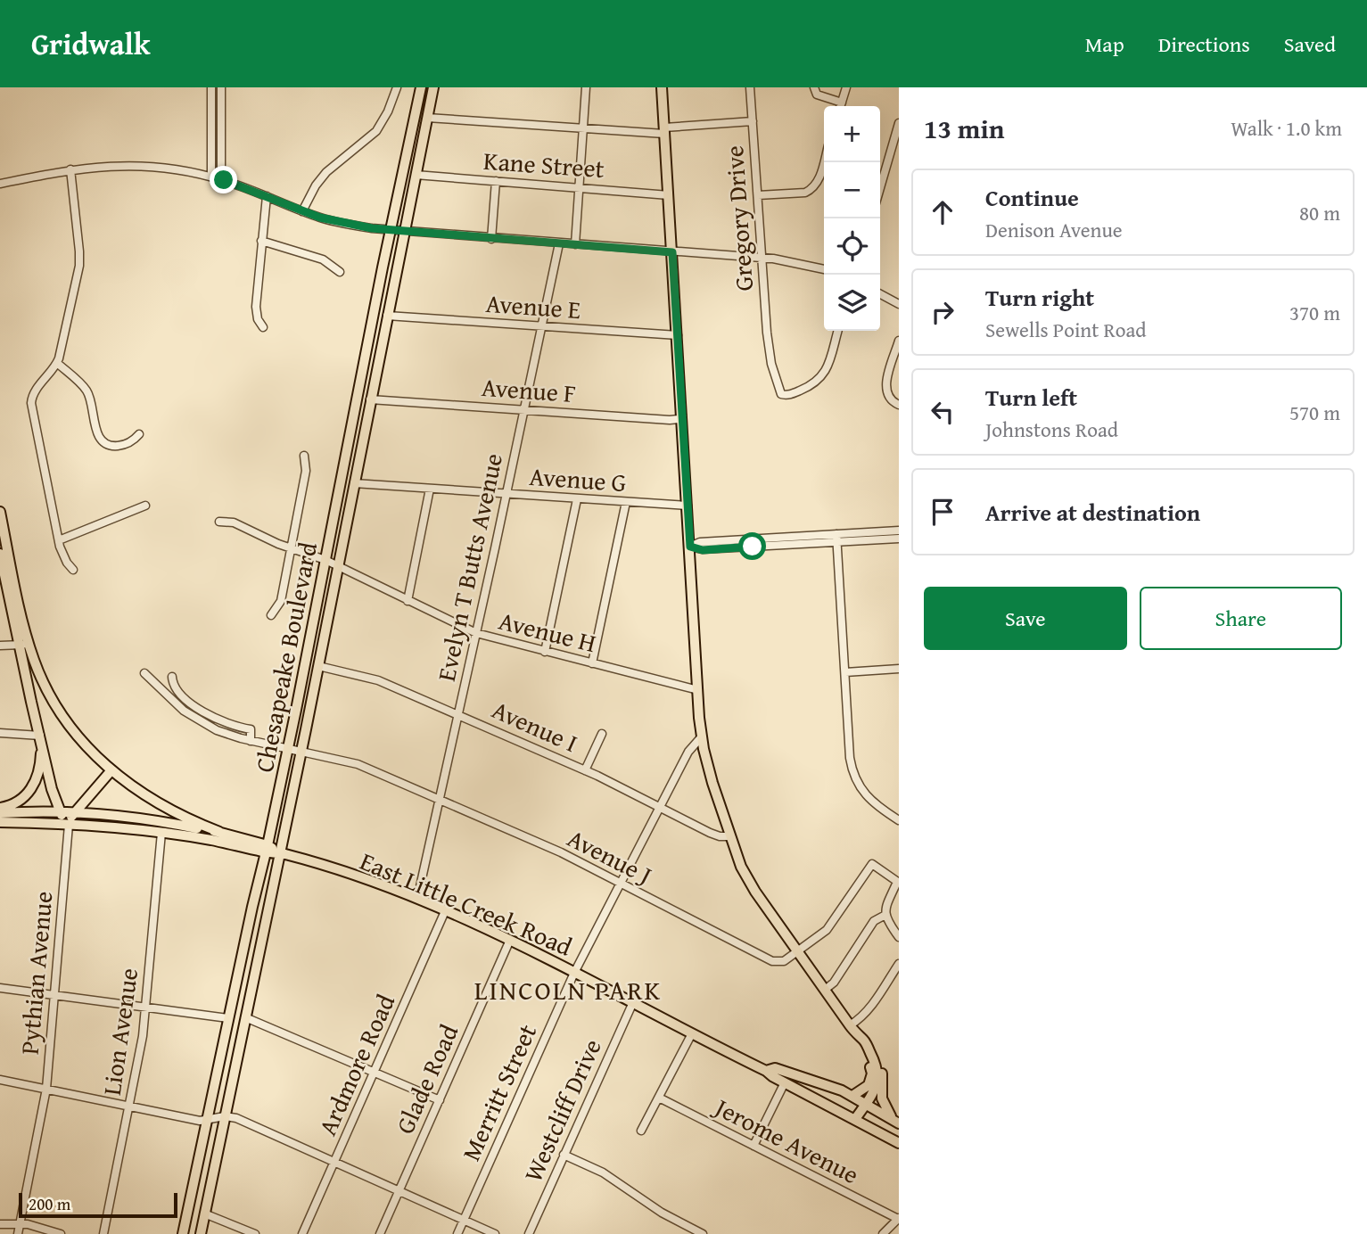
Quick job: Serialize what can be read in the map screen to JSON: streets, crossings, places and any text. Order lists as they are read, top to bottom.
{
  "streets": {
    "main road": ["Chesapeake Boulevard", "East Little Creek Road"],
    "street": [
      "Kane Street",
      "Gregory Drive",
      "Avenue E",
      "Avenue F",
      "Avenue G",
      "Evelyn T Butts Avenue",
      "Avenue H",
      "Avenue I",
      "Avenue J",
      "Pythian Avenue",
      "Lion Avenue",
      "Ardmore Road",
      "Glade Road",
      "Merritt Street",
      "Westcliff Drive",
      "Jerome Avenue"
    ]
  },
  "crossings": [
    ["Kane Street", "Chesapeake Boulevard"],
    ["Avenue E", "Evelyn T Butts Avenue"],
    ["Avenue E", "Chesapeake Boulevard"],
    ["Avenue F", "Evelyn T Butts Avenue"],
    ["Avenue F", "Chesapeake Boulevard"],
    ["Avenue G", "Evelyn T Butts Avenue"],
    ["Avenue G", "Chesapeake Boulevard"],
    ["Evelyn T Butts Avenue", "Avenue H"],
    ["Evelyn T Butts Avenue", "Avenue I"],
    ["Evelyn T Butts Avenue", "Avenue J"],
    ["Evelyn T Butts Avenue", "East Little Creek Road"],
    ["Avenue H", "Chesapeake Boulevard"],
    ["Chesapeake Boulevard", "Avenue I"],
    ["Chesapeake Boulevard", "Avenue J"],
    ["Chesapeake Boulevard", "East Little Creek Road"],
    ["Avenue I", "Merritt Street"],
    ["Avenue J", "Merritt Street"],
    ["East Little Creek Road", "Pythian Avenue"],
    ["East Little Creek Road", "Lion Avenue"],
    ["East Little Creek Road", "Ardmore Road"],
    ["East Little Creek Road", "Glade Road"],
    ["East Little Creek Road", "Merritt Street"],
    ["East Little Creek Road", "Westcliff Drive"]
  ],
  "districts": ["LINCOLN PARK"],
  "scale_bar": "200 m",
  "page": {
    "header": "Gridwalk",
    "nav": ["Map", "Directions", "Saved"],
    "heading": ["13 min", "Walk · 1.0 km"],
    "map_buttons": ["+", "−"],
    "list": [
      ["Continue", "Denison Avenue", "80 m"],
      ["Turn right", "Sewells Point Road", "370 m"],
      ["Turn left", "Johnstons Road", "570 m"],
      "Arrive at destination"
    ],
    "buttons": ["Save", "Share"],
    "scale": "200 m"
  }
}
